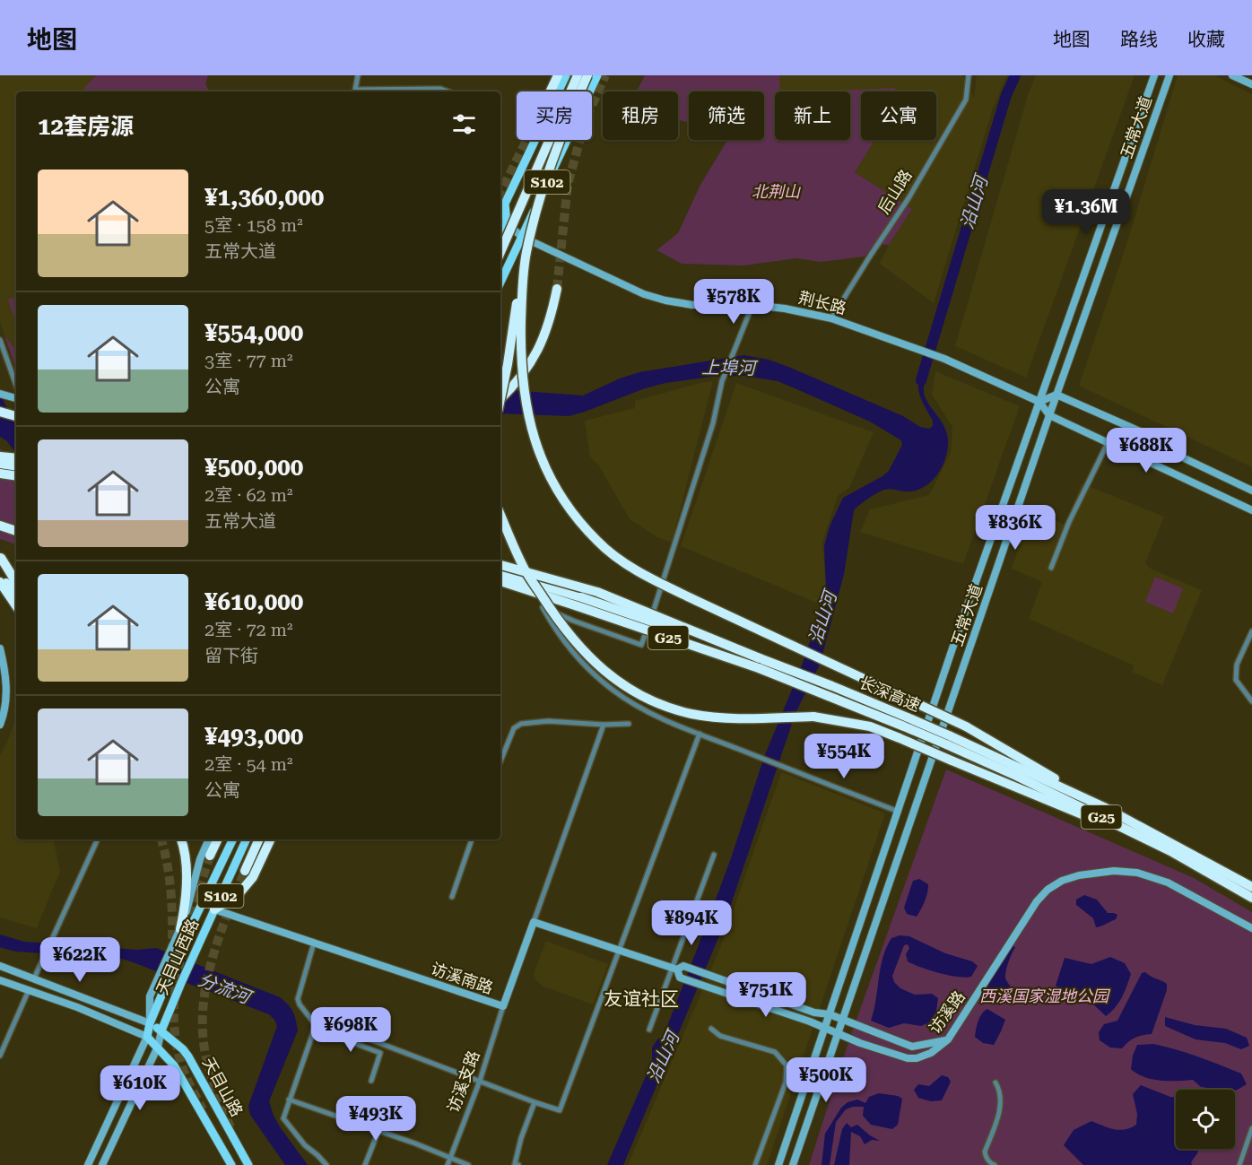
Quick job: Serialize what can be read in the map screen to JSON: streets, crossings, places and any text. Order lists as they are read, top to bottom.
{
  "streets": {
    "highway": ["G25", "长深高速"],
    "main road": [
      "五常大道",
      "S102",
      "荆长路",
      "天目山西路",
      "访溪南路",
      "访溪路",
      "天目山路"
    ],
    "street": ["后山路", "访溪支路"]
  },
  "crossings": [
    ["五常大道", "荆长路"],
    ["五常大道", "访溪路"],
    ["S102", "荆长路"],
    ["后山路", "荆长路"],
    ["天目山西路", "访溪南路"],
    ["天目山西路", "天目山路"],
    ["访溪南路", "访溪支路"]
  ],
  "districts": ["友谊社区"],
  "water": ["沿山河", "上埠河", "分流河"],
  "parks": ["北荆山", "西溪国家湿地公园"],
  "page": {
    "header": "地图",
    "nav": ["地图", "路线", "收藏"],
    "chip": [
      "买房",
      "租房",
      "筛选",
      "新上",
      "公寓"
    ],
    "heading": "12套房源",
    "list": [
      {
        "name": "¥1,360,000",
        "note": "5室 · 158 m² · 五常大道"
      },
      {
        "name": "¥554,000",
        "note": "3室 · 77 m² · 公寓"
      },
      {
        "name": "¥500,000",
        "note": "2室 · 62 m² · 五常大道"
      },
      {
        "name": "¥610,000",
        "note": "2室 · 72 m² · 留下街"
      },
      {
        "name": "¥493,000",
        "note": "2室 · 54 m² · 公寓"
      }
    ],
    "price": [
      "¥1.36M",
      "¥578K",
      "¥688K",
      "¥836K",
      "¥554K",
      "¥894K",
      "¥622K",
      "¥751K",
      "¥698K",
      "¥500K",
      "¥610K",
      "¥493K"
    ]
  }
}
